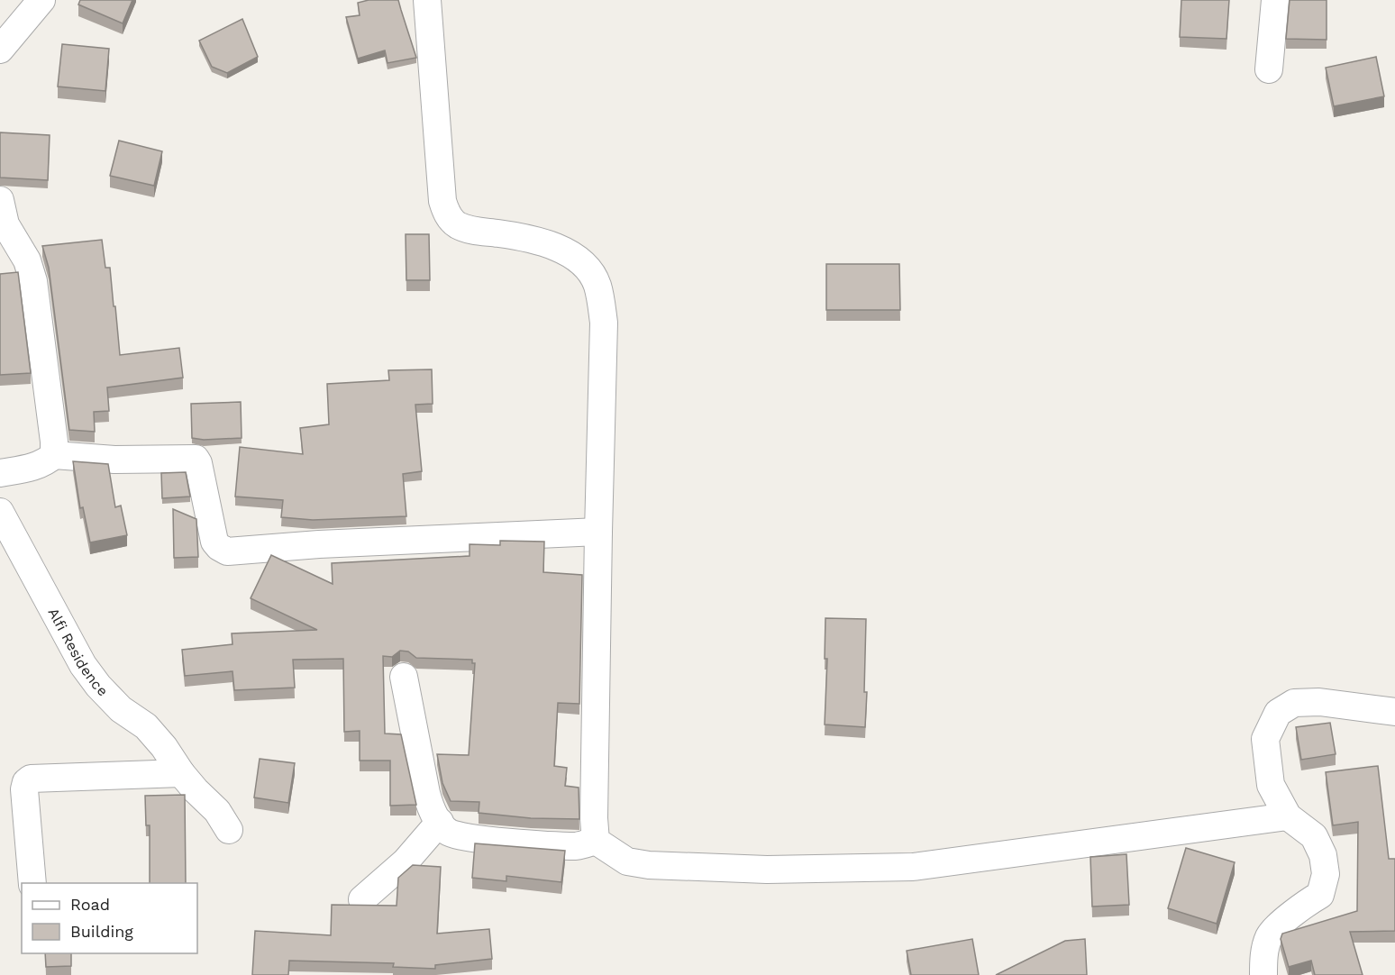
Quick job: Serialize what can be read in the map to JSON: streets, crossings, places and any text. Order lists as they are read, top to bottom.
{
  "streets": {
    "street": ["Alfi Residence"]
  },
  "legend": ["Road", "Building"]
}
